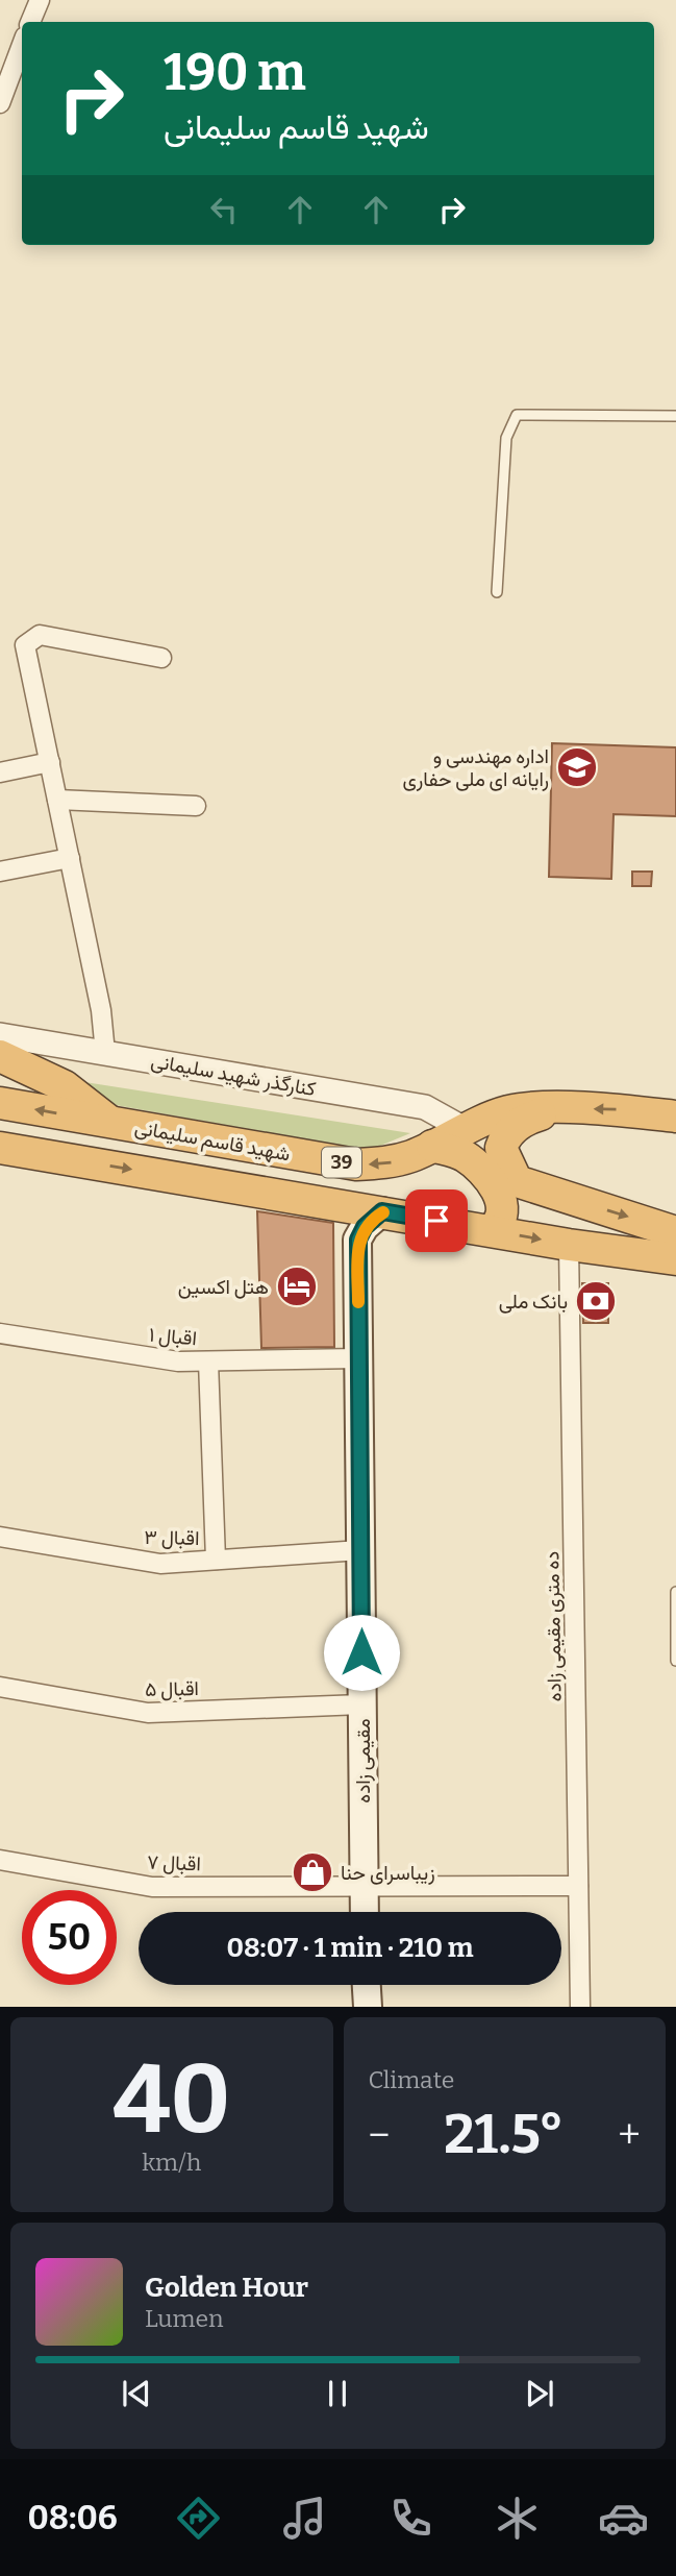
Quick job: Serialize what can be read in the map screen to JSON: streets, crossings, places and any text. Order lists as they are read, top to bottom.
{
  "streets": {
    "highway": ["شهید قاسم سلیمانی", "39"],
    "street": [
      "کنارگذر شهید سلیمانی",
      "اقبال ۱",
      "اقبال ۳",
      "ده متری مقیمی زاده",
      "اقبال ۵",
      "اقبال ۷"
    ]
  },
  "crossings": [
    ["کنارگذر شهید سلیمانی", "شهید قاسم سلیمانی"],
    ["شهید قاسم سلیمانی", "ده متری مقیمی زاده"],
    ["ده متری مقیمی زاده", "اقبال ۷"]
  ],
  "places": {
    "school or university": ["اداره مهندسی و رایانه ای ملی حفاری"],
    "hotel": ["هتل اکسین"],
    "bank": ["بانک ملی"],
    "shop": ["زیباسرای حنا"]
  },
  "page": {
    "turn": ["190 m", "شهید قاسم سلیمانی"],
    "limit": "50",
    "trip": "08:07 · 1 min · 210 m",
    "tile": [
      ["40", "km/h"],
      "Climate"
    ],
    "heat": ["−", "21.5°", "+"],
    "song": ["Golden Hour", "Lumen"],
    "tabs": "08:06"
  }
}
